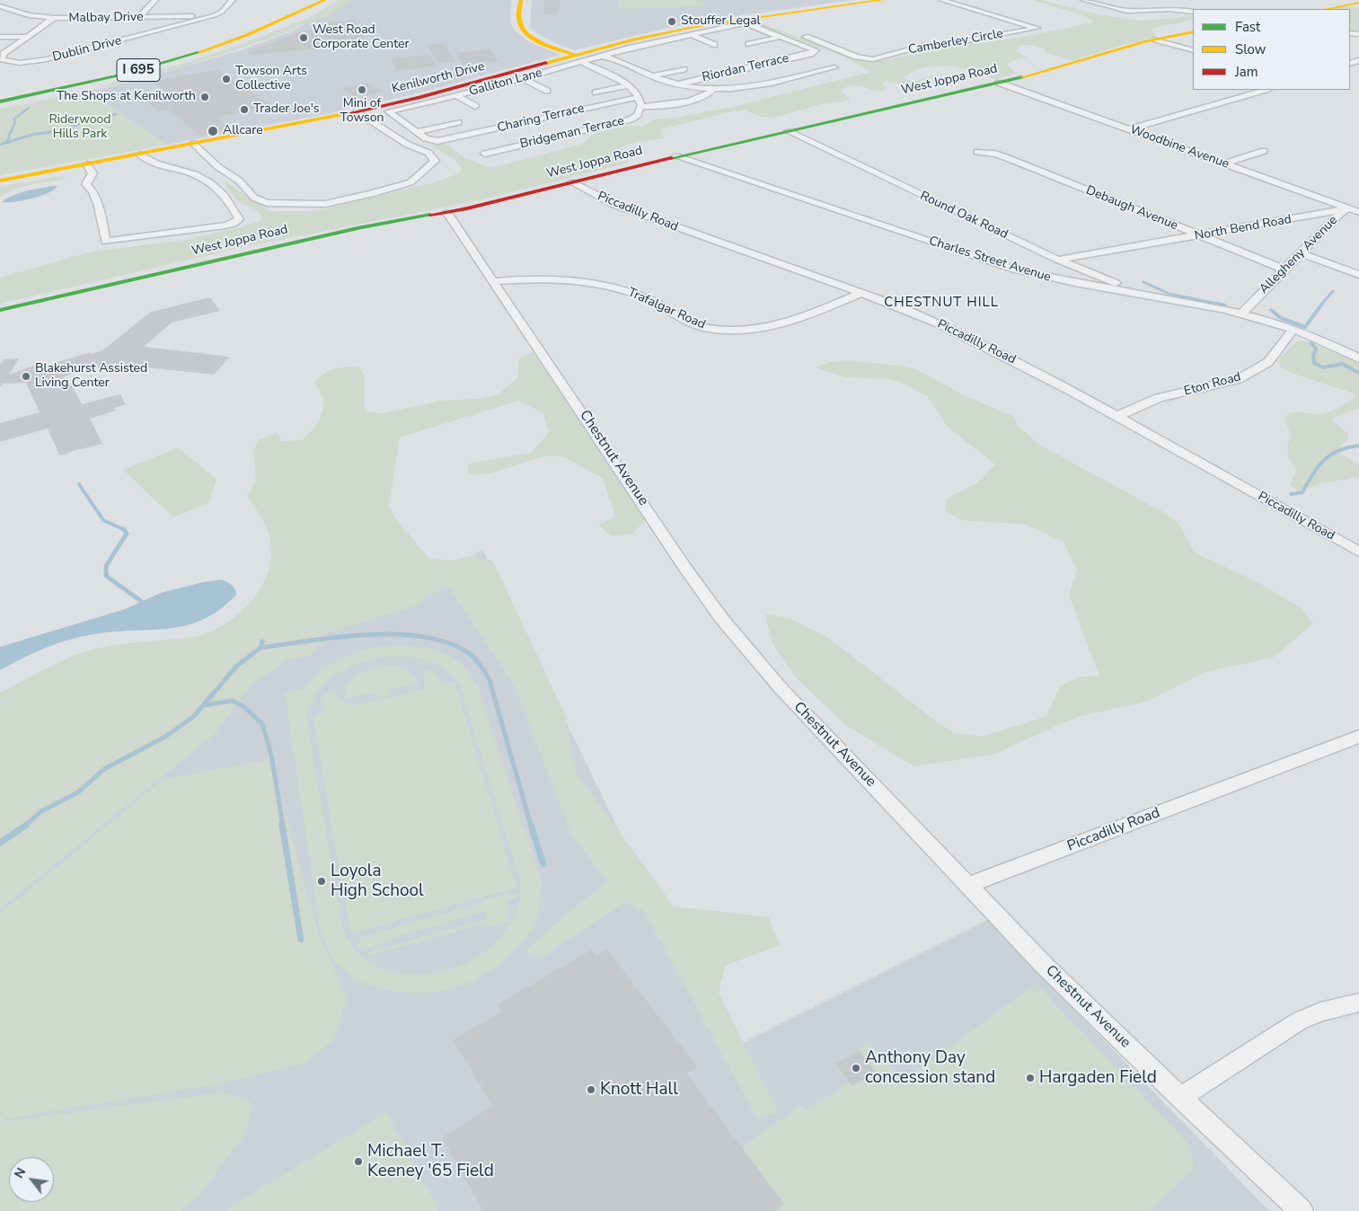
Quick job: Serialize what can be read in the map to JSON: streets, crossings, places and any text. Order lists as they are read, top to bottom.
{
  "streets": {
    "main road": ["I 695", "Kenilworth Drive", "West Joppa Road"],
    "street": [
      "Malbay Drive",
      "Camberley Circle",
      "Dublin Drive",
      "Riordan Terrace",
      "Galliton Lane",
      "Charing Terrace",
      "Bridgeman Terrace",
      "Woodbine Avenue",
      "Debaugh Avenue",
      "Piccadilly Road",
      "Round Oak Road",
      "North Bend Road",
      "Allegheny Avenue",
      "Charles Street Avenue",
      "Trafalgar Road",
      "Eton Road",
      "Chestnut Avenue"
    ]
  },
  "crossings": [
    ["Malbay Drive", "Dublin Drive"],
    ["Riordan Terrace", "Galliton Lane"],
    ["Kenilworth Drive", "Galliton Lane"],
    ["West Joppa Road", "Woodbine Avenue"],
    ["West Joppa Road", "Piccadilly Road"],
    ["West Joppa Road", "Round Oak Road"],
    ["West Joppa Road", "Charles Street Avenue"],
    ["West Joppa Road", "Chestnut Avenue"],
    ["Galliton Lane", "Charing Terrace"],
    ["Woodbine Avenue", "North Bend Road"],
    ["Woodbine Avenue", "Allegheny Avenue"],
    ["Debaugh Avenue", "North Bend Road"],
    ["Debaugh Avenue", "Allegheny Avenue"],
    ["Piccadilly Road", "Trafalgar Road"],
    ["Piccadilly Road", "Eton Road"],
    ["Piccadilly Road", "Chestnut Avenue"],
    ["Round Oak Road", "North Bend Road"],
    ["Round Oak Road", "Charles Street Avenue"],
    ["North Bend Road", "Allegheny Avenue"],
    ["Allegheny Avenue", "Charles Street Avenue"],
    ["Charles Street Avenue", "Eton Road"],
    ["Trafalgar Road", "Chestnut Avenue"]
  ],
  "districts": ["CHESTNUT HILL"],
  "parks": ["Riderwood Hills Park"],
  "places": [
    "Stouffer Legal",
    "West Road Corporate Center",
    "Towson Arts Collective",
    "Mini of Towson",
    "The Shops at Kenilworth",
    "Trader Joe's",
    "Allcare",
    "Blakehurst Assisted Living Center",
    "Loyola High School",
    "Anthony Day concession stand",
    "Hargaden Field",
    "Knott Hall",
    "Michael T. Keeney '65 Field"
  ],
  "legend": ["Fast", "Slow", "Jam"],
  "north": "top left"
}
